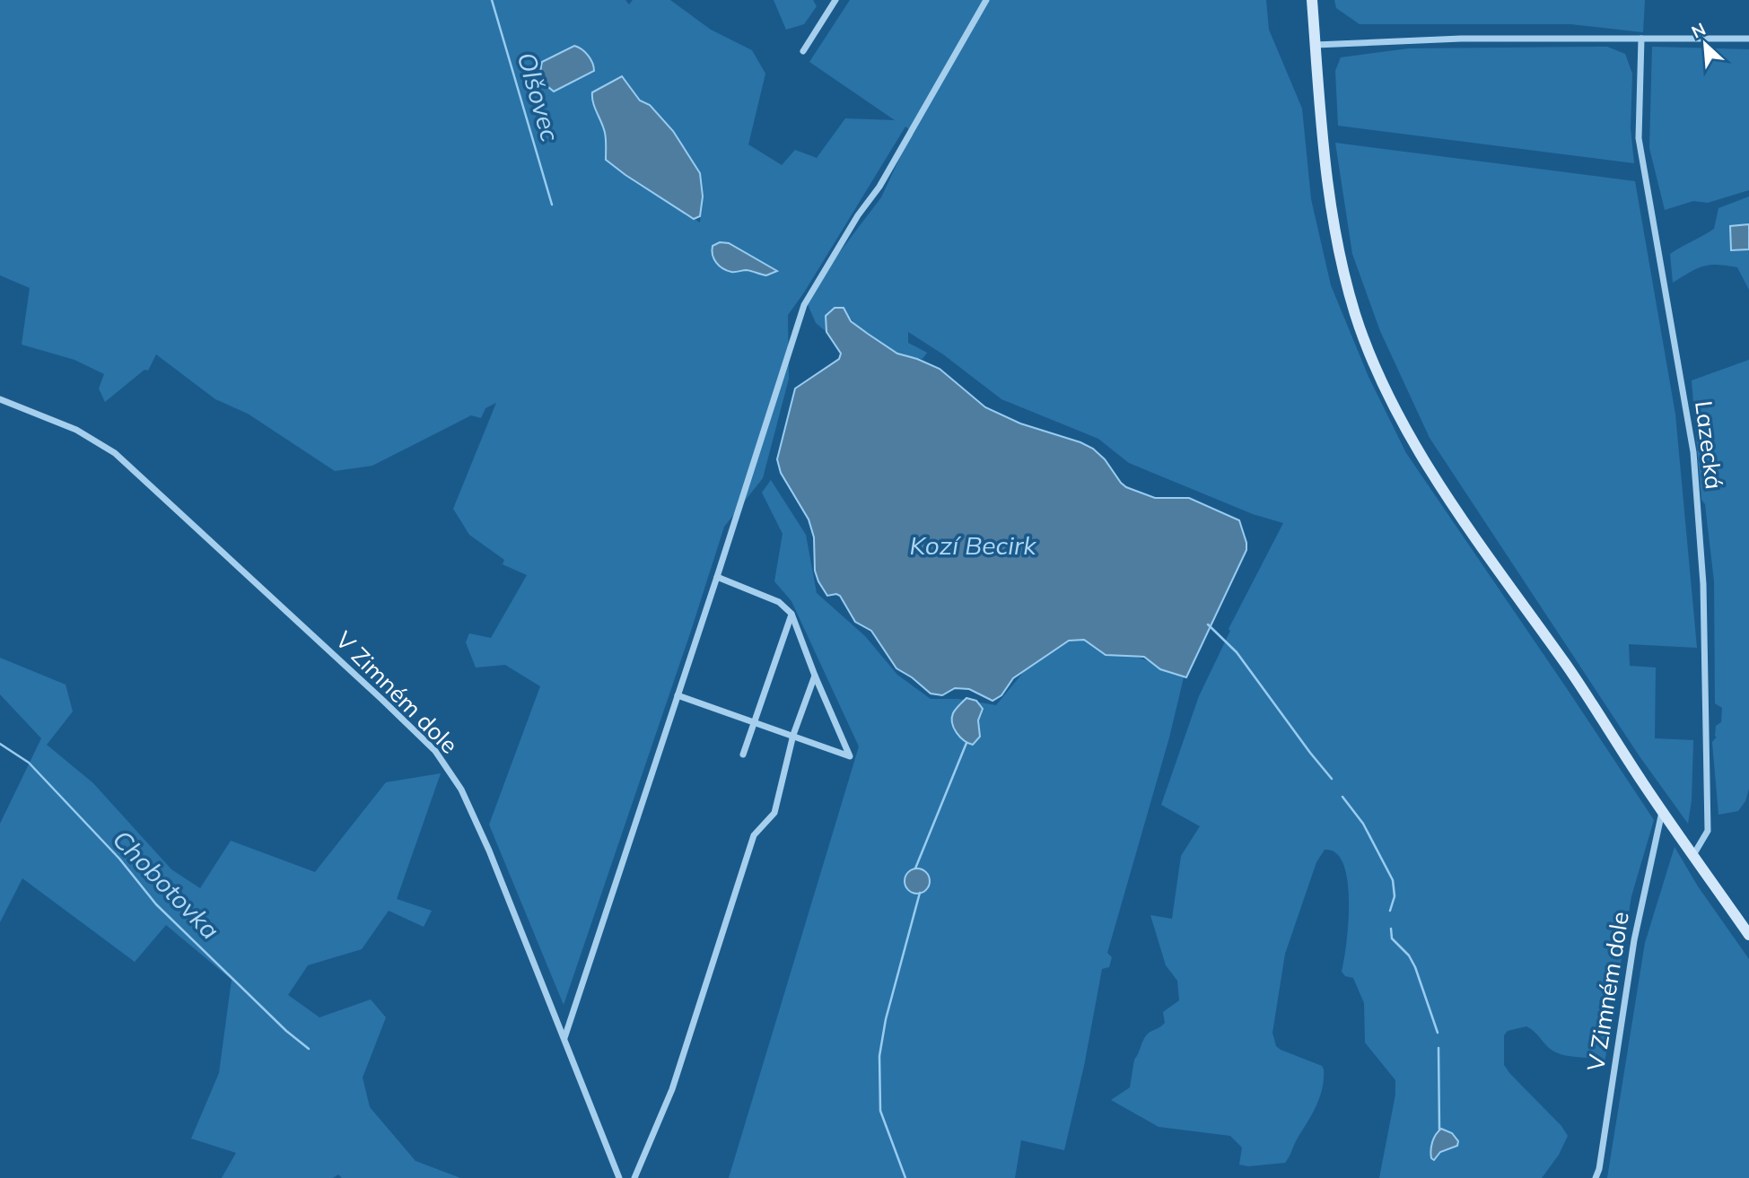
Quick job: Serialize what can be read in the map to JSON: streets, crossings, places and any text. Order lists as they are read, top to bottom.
{
  "streets": {
    "street": ["Lazecká", "V Zimném dole"]
  },
  "water": ["Olšovec", "Kozí Becirk", "Chobotovka"],
  "north": "top left"
}
